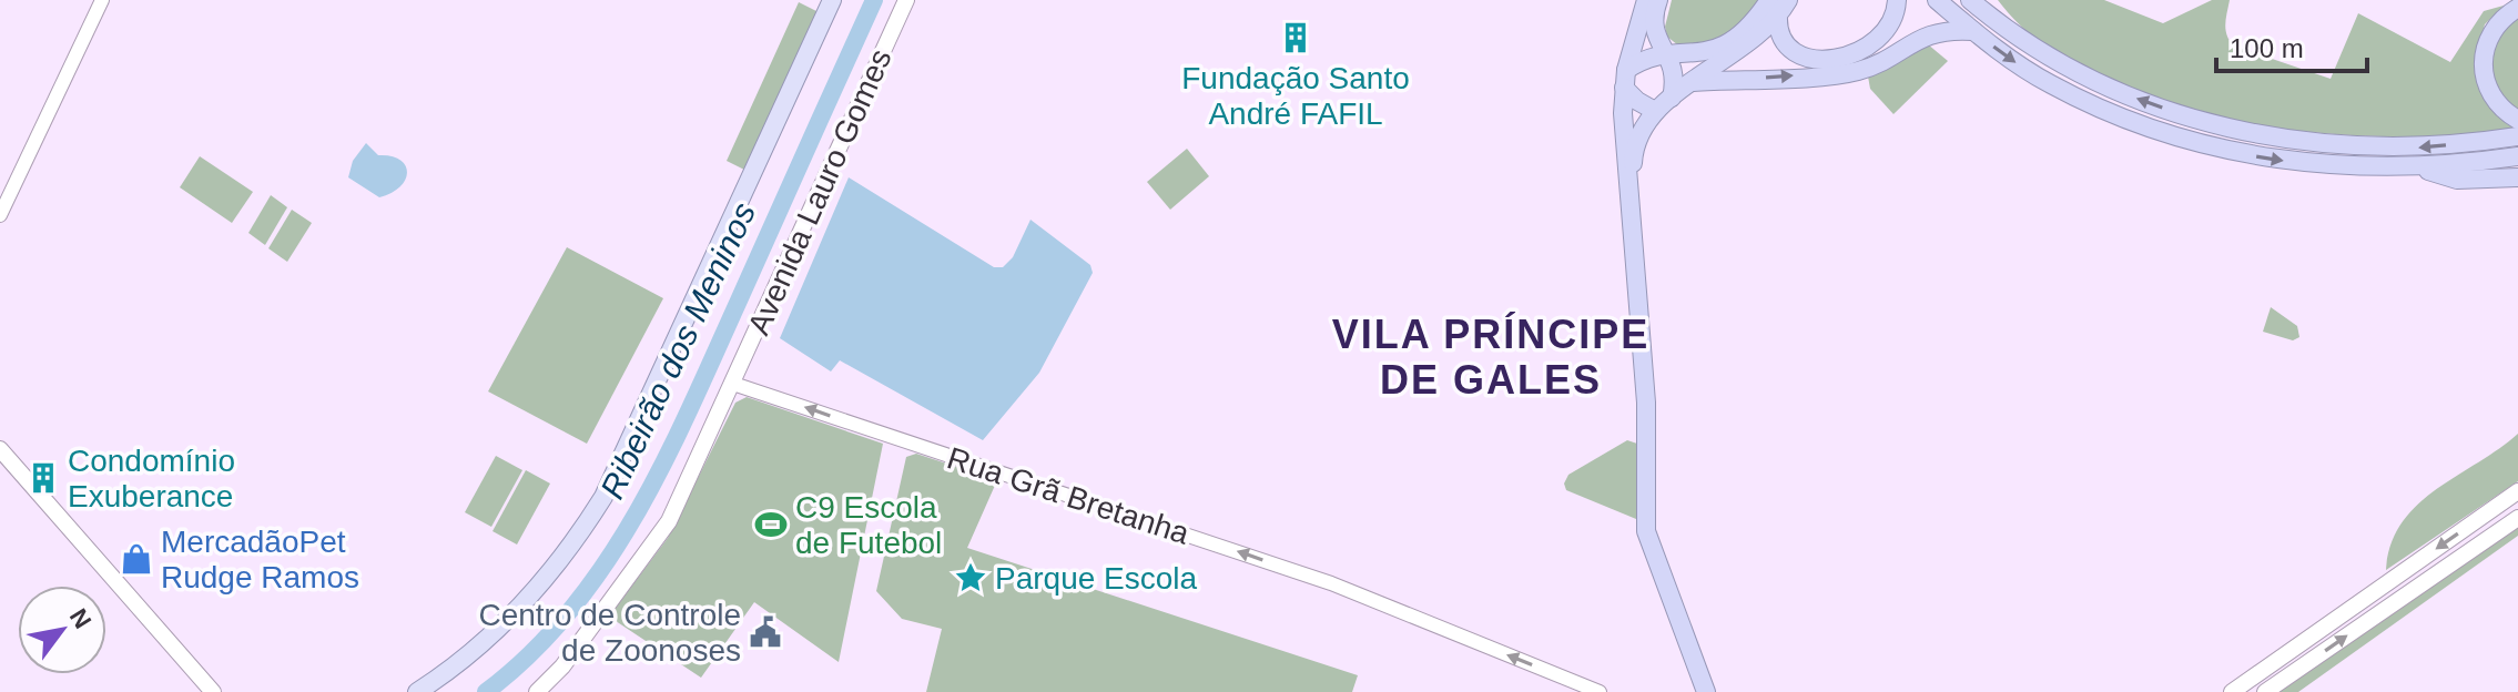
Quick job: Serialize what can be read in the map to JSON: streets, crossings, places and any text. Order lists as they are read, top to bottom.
{
  "streets": {
    "main road": ["Avenida Lauro Gomes"],
    "street": ["Rua Grã Bretanha"]
  },
  "crossings": [
    ["Avenida Lauro Gomes", "Rua Grã Bretanha"]
  ],
  "one_way": ["Rua Grã Bretanha"],
  "districts": ["VILA PRÍNCIPE DE GALES"],
  "water": ["Ribeirão dos Meninos"],
  "places": {
    "building": ["Fundação Santo André FAFIL", "Condomínio Exuberance"],
    "sports": ["C9 Escola de Futebol"],
    "shop": ["MercadãoPet Rudge Ramos"],
    "place": ["Parque Escola"],
    "public building": ["Centro de Controle de Zoonoses"]
  },
  "scale_bar": "100 m",
  "north": "top right"
}
